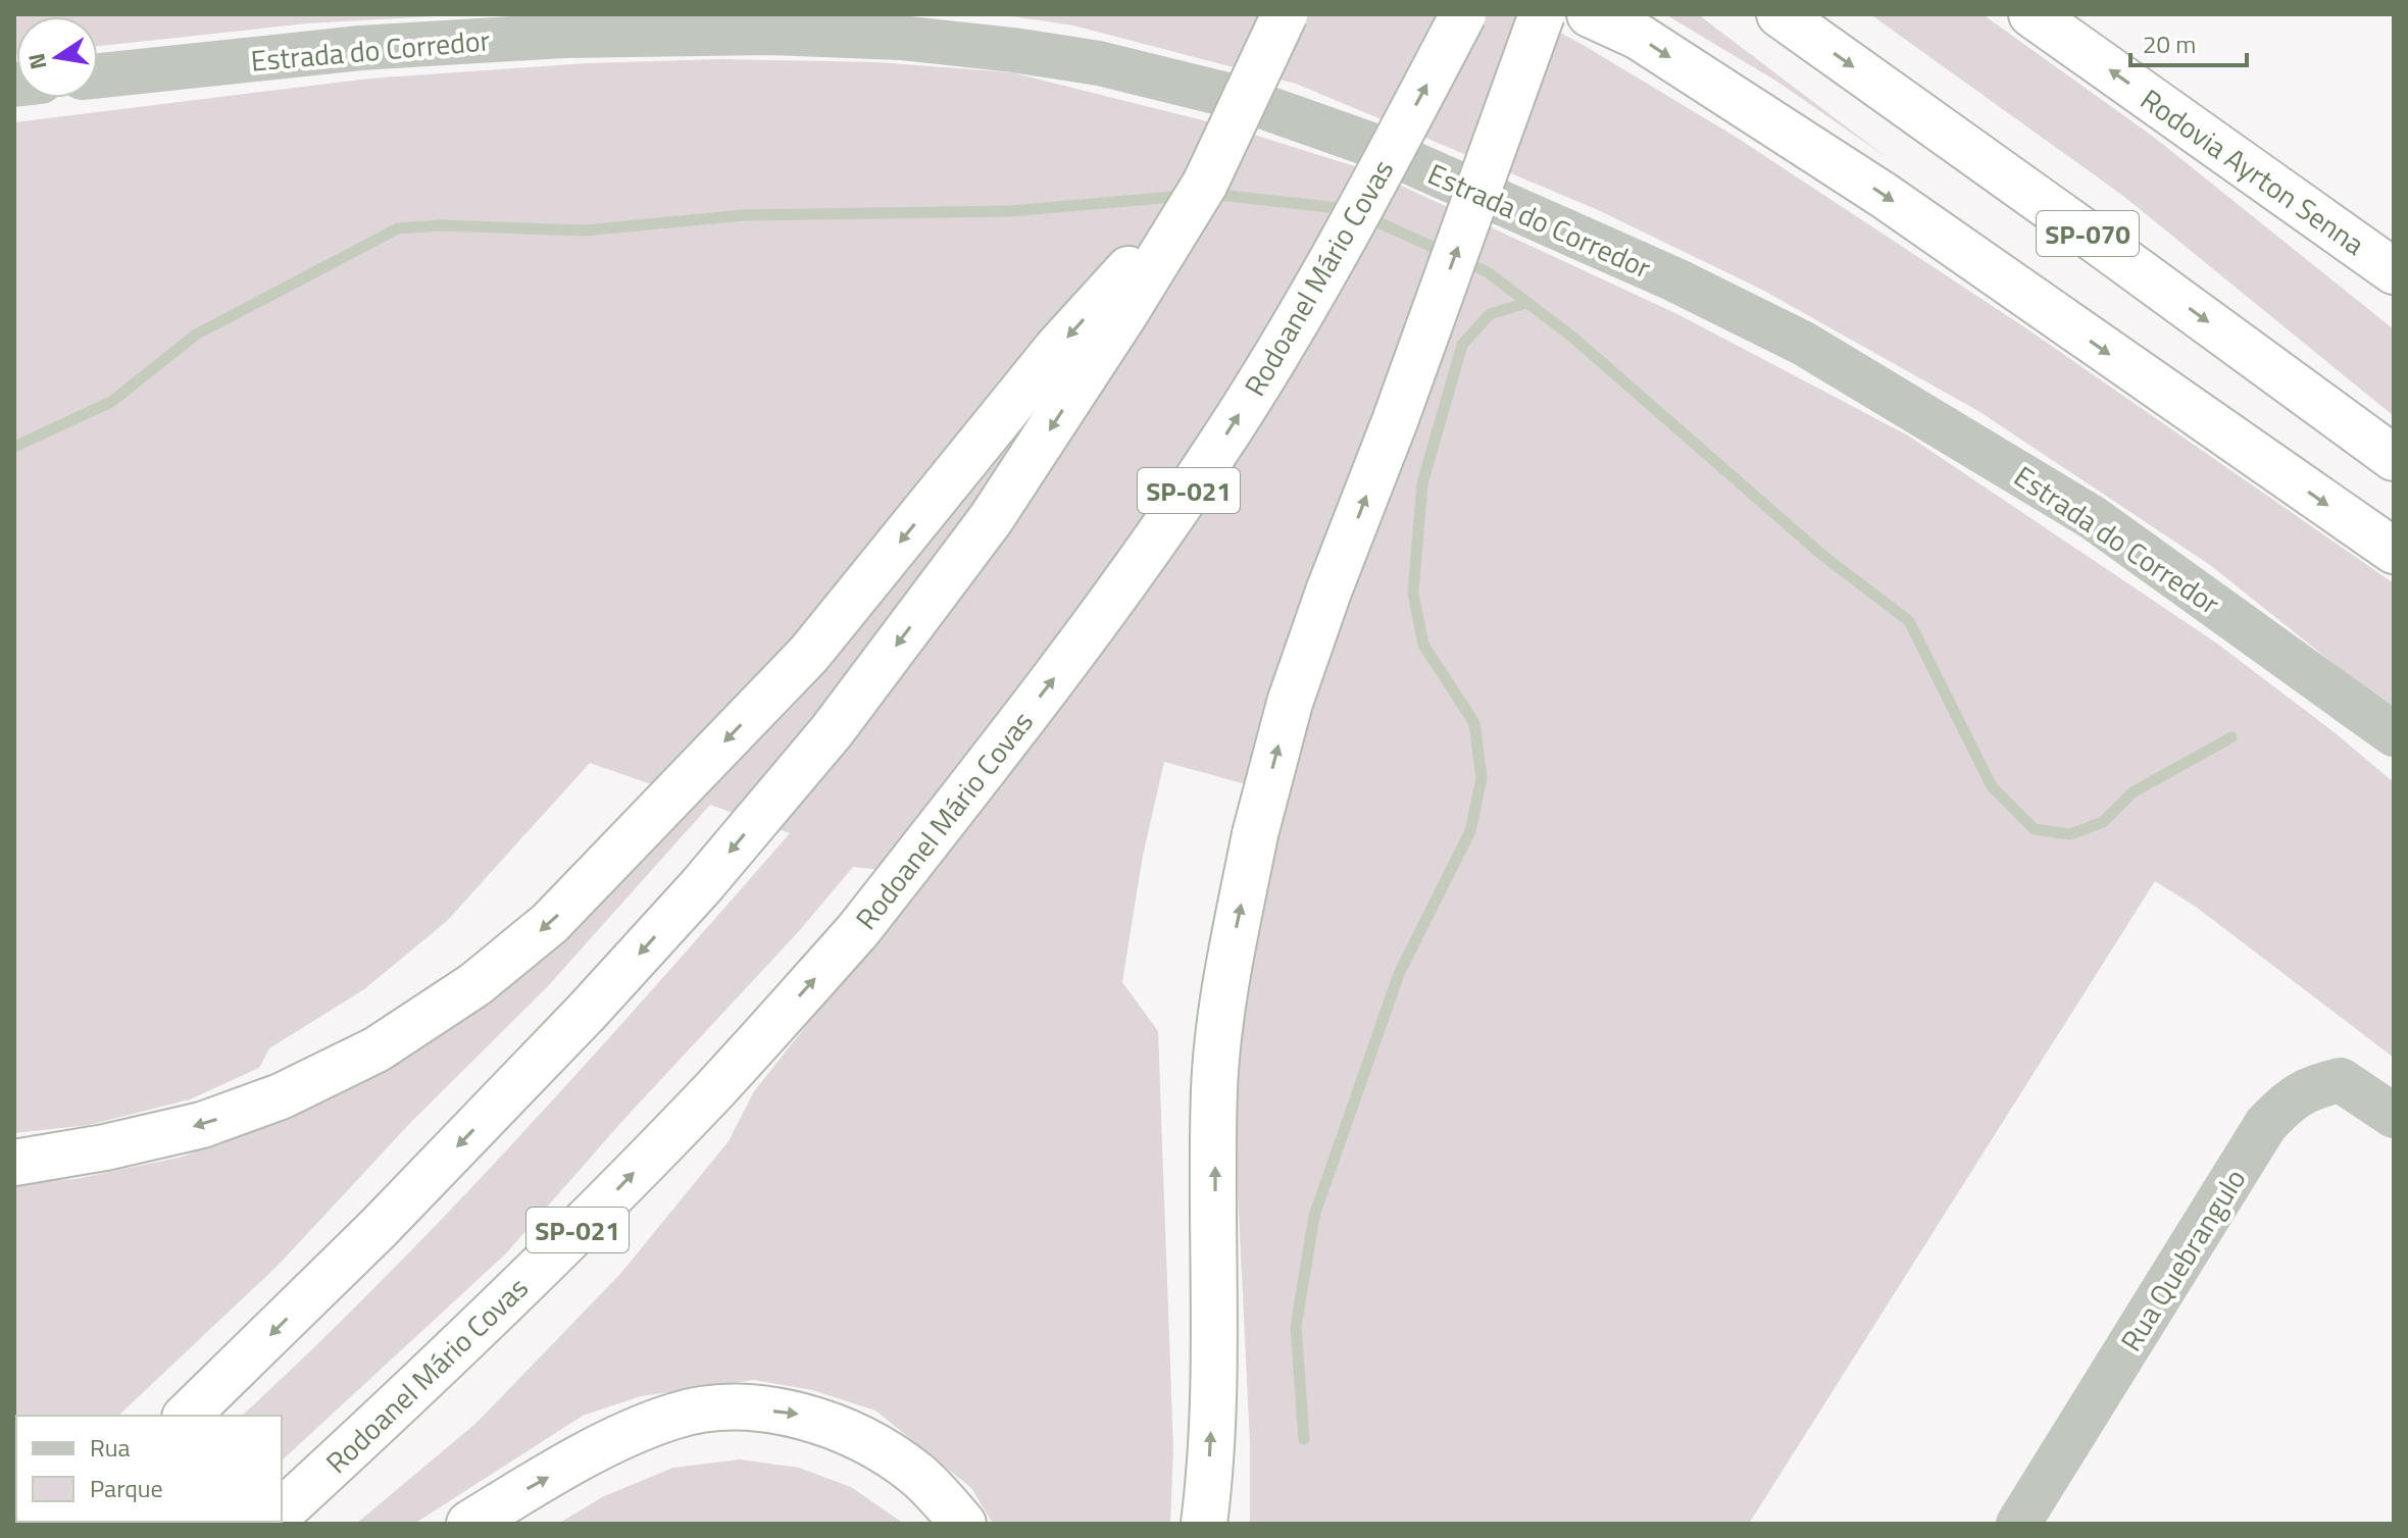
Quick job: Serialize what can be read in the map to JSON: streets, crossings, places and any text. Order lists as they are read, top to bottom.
{
  "streets": {
    "highway": [
      "Rodovia Ayrton Senna",
      "SP-070",
      "Rodoanel Mário Covas",
      "SP-021"
    ],
    "street": ["Estrada do Corredor", "Rua Quebrangulo"]
  },
  "legend": ["Rua", "Parque"],
  "scale_bar": "20 m",
  "north": "left"
}
